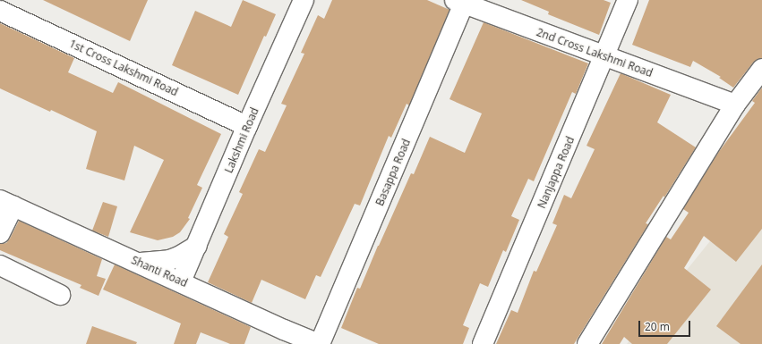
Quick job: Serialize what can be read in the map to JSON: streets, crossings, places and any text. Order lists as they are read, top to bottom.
{
  "streets": {
    "street": [
      "2nd Cross Lakshmi Road",
      "1st Cross Lakshmi Road",
      "Lakshmi Road",
      "Basappa Road",
      "Nanjappa Road",
      "Shanti Road"
    ]
  },
  "crossings": [
    ["2nd Cross Lakshmi Road", "Basappa Road"],
    ["2nd Cross Lakshmi Road", "Nanjappa Road"],
    ["1st Cross Lakshmi Road", "Lakshmi Road"],
    ["Lakshmi Road", "Shanti Road"],
    ["Basappa Road", "Shanti Road"]
  ],
  "scale_bar": "20 m"
}
